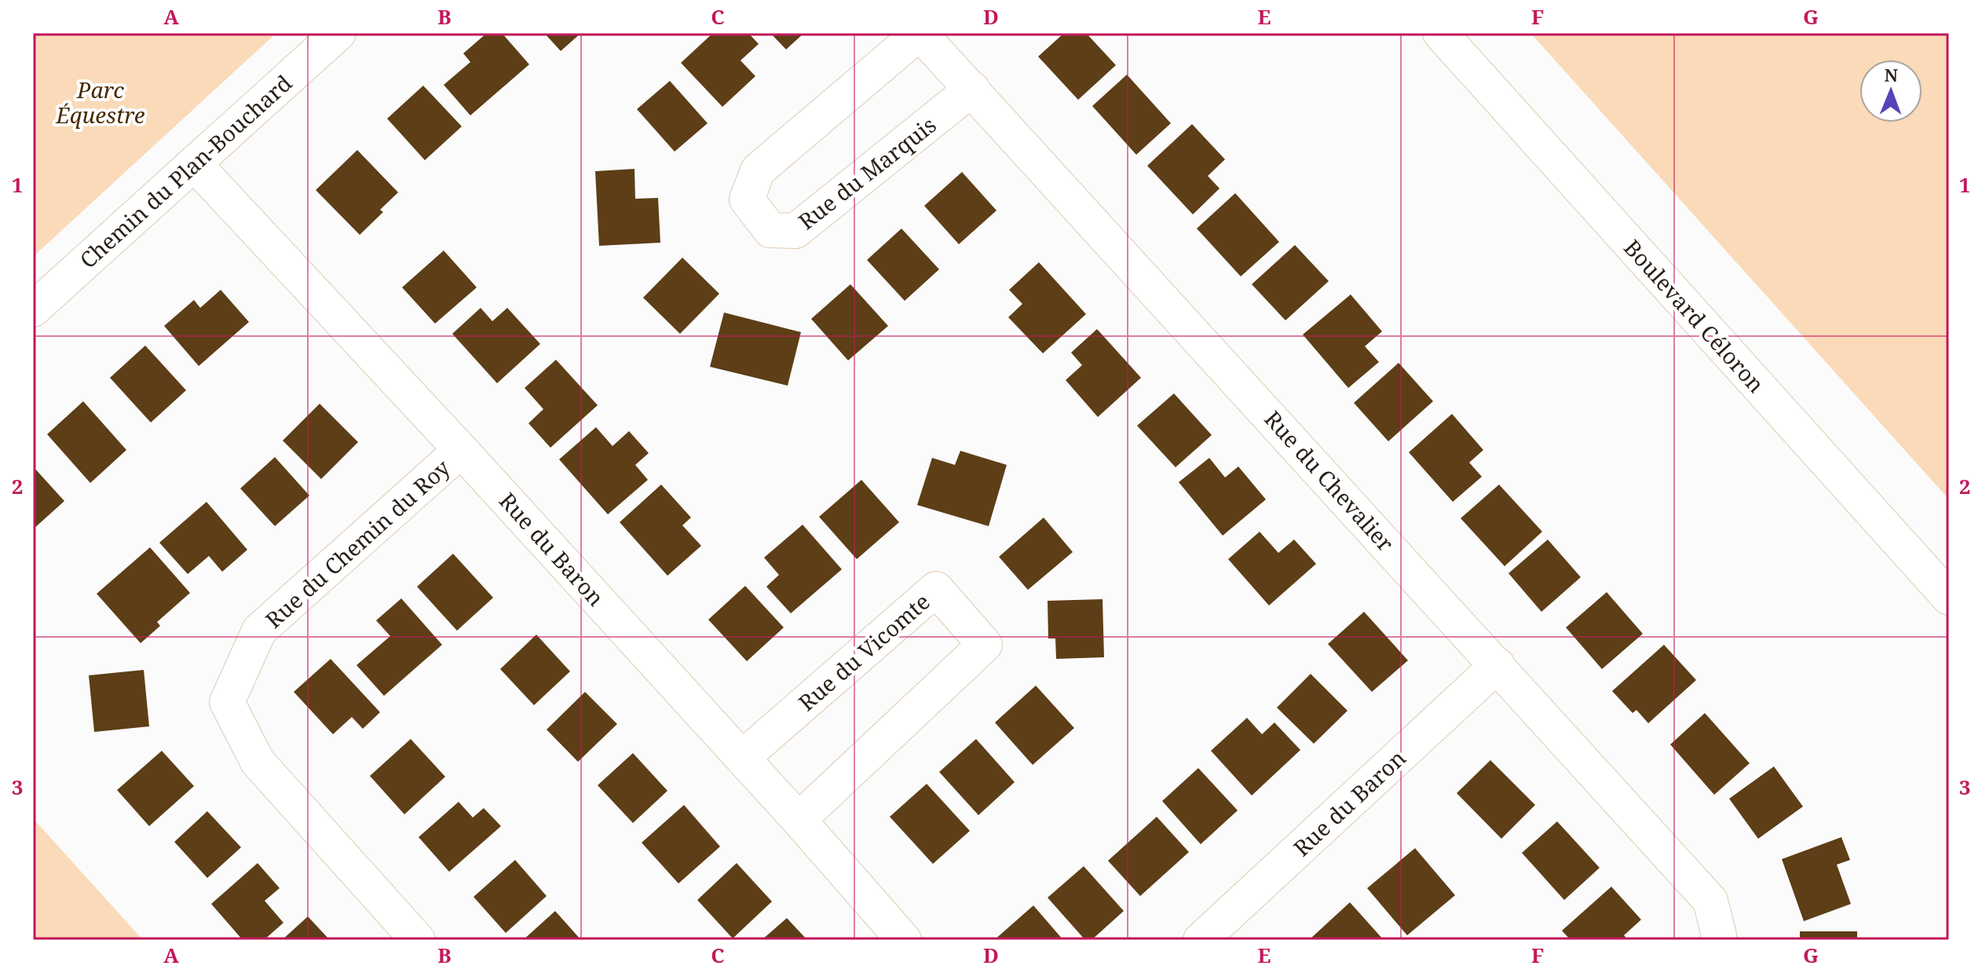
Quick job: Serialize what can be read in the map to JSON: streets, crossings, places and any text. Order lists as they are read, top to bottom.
{
  "streets": {
    "street": [
      "Chemin du Plan-Bouchard",
      "Rue du Marquis",
      "Boulevard Céloron",
      "Rue du Chevalier",
      "Rue du Chemin du Roy",
      "Rue du Baron",
      "Rue du Vicomte"
    ]
  },
  "crossings": [
    ["Chemin du Plan-Bouchard", "Rue du Baron"],
    ["Rue du Marquis", "Rue du Chevalier"],
    ["Rue du Chevalier", "Rue du Baron"],
    ["Rue du Chemin du Roy", "Rue du Baron"],
    ["Rue du Baron", "Rue du Vicomte"]
  ],
  "parks": ["Parc Équestre"],
  "north": "top",
  "grid": {
    "columns": [
      "A",
      "B",
      "C",
      "D",
      "E",
      "F",
      "G"
    ],
    "rows": ["1", "2", "3"]
  }
}
